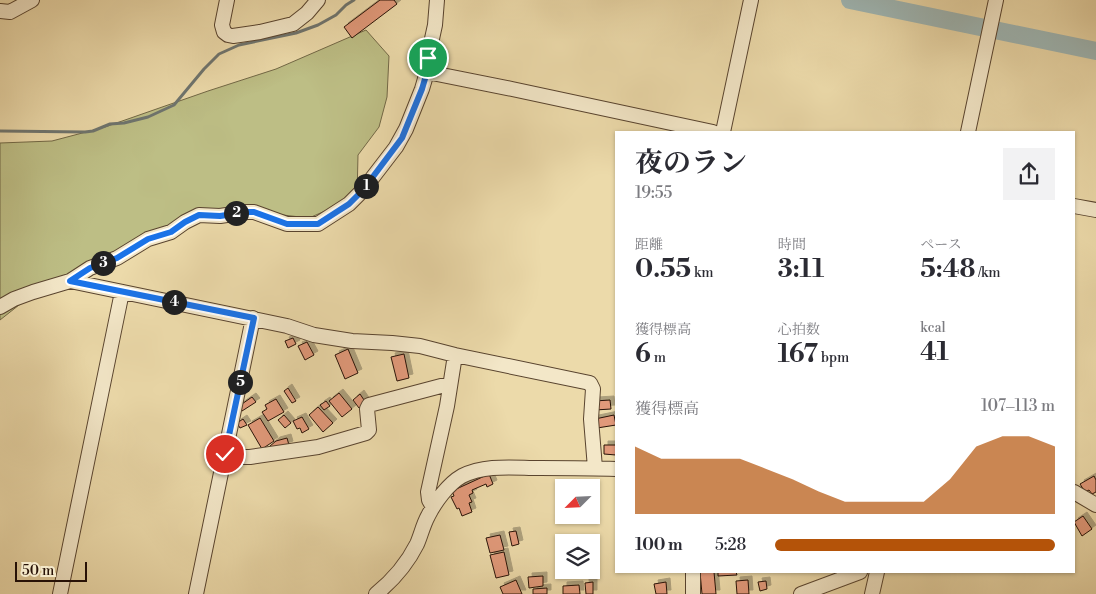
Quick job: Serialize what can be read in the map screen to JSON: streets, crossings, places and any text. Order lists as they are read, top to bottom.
{
  "scale_bar": "50 m",
  "north": "bottom left",
  "page": {
    "heading": ["夜のラン", "19:55"],
    "pins": [
      "1",
      "2",
      "3",
      "4",
      "5"
    ],
    "stats": [
      ["距離", "0.55 km"],
      ["時間", "3:11"],
      ["ペース", "5:48 /km"],
      ["獲得標高", "6 m"],
      ["心拍数", "167 bpm"],
      ["kcal", "41"]
    ],
    "chart": ["獲得標高", "107–113 m"],
    "list": [
      {
        "name": "100 m",
        "note": "5:28"
      }
    ],
    "scale": "50 m"
  }
}
